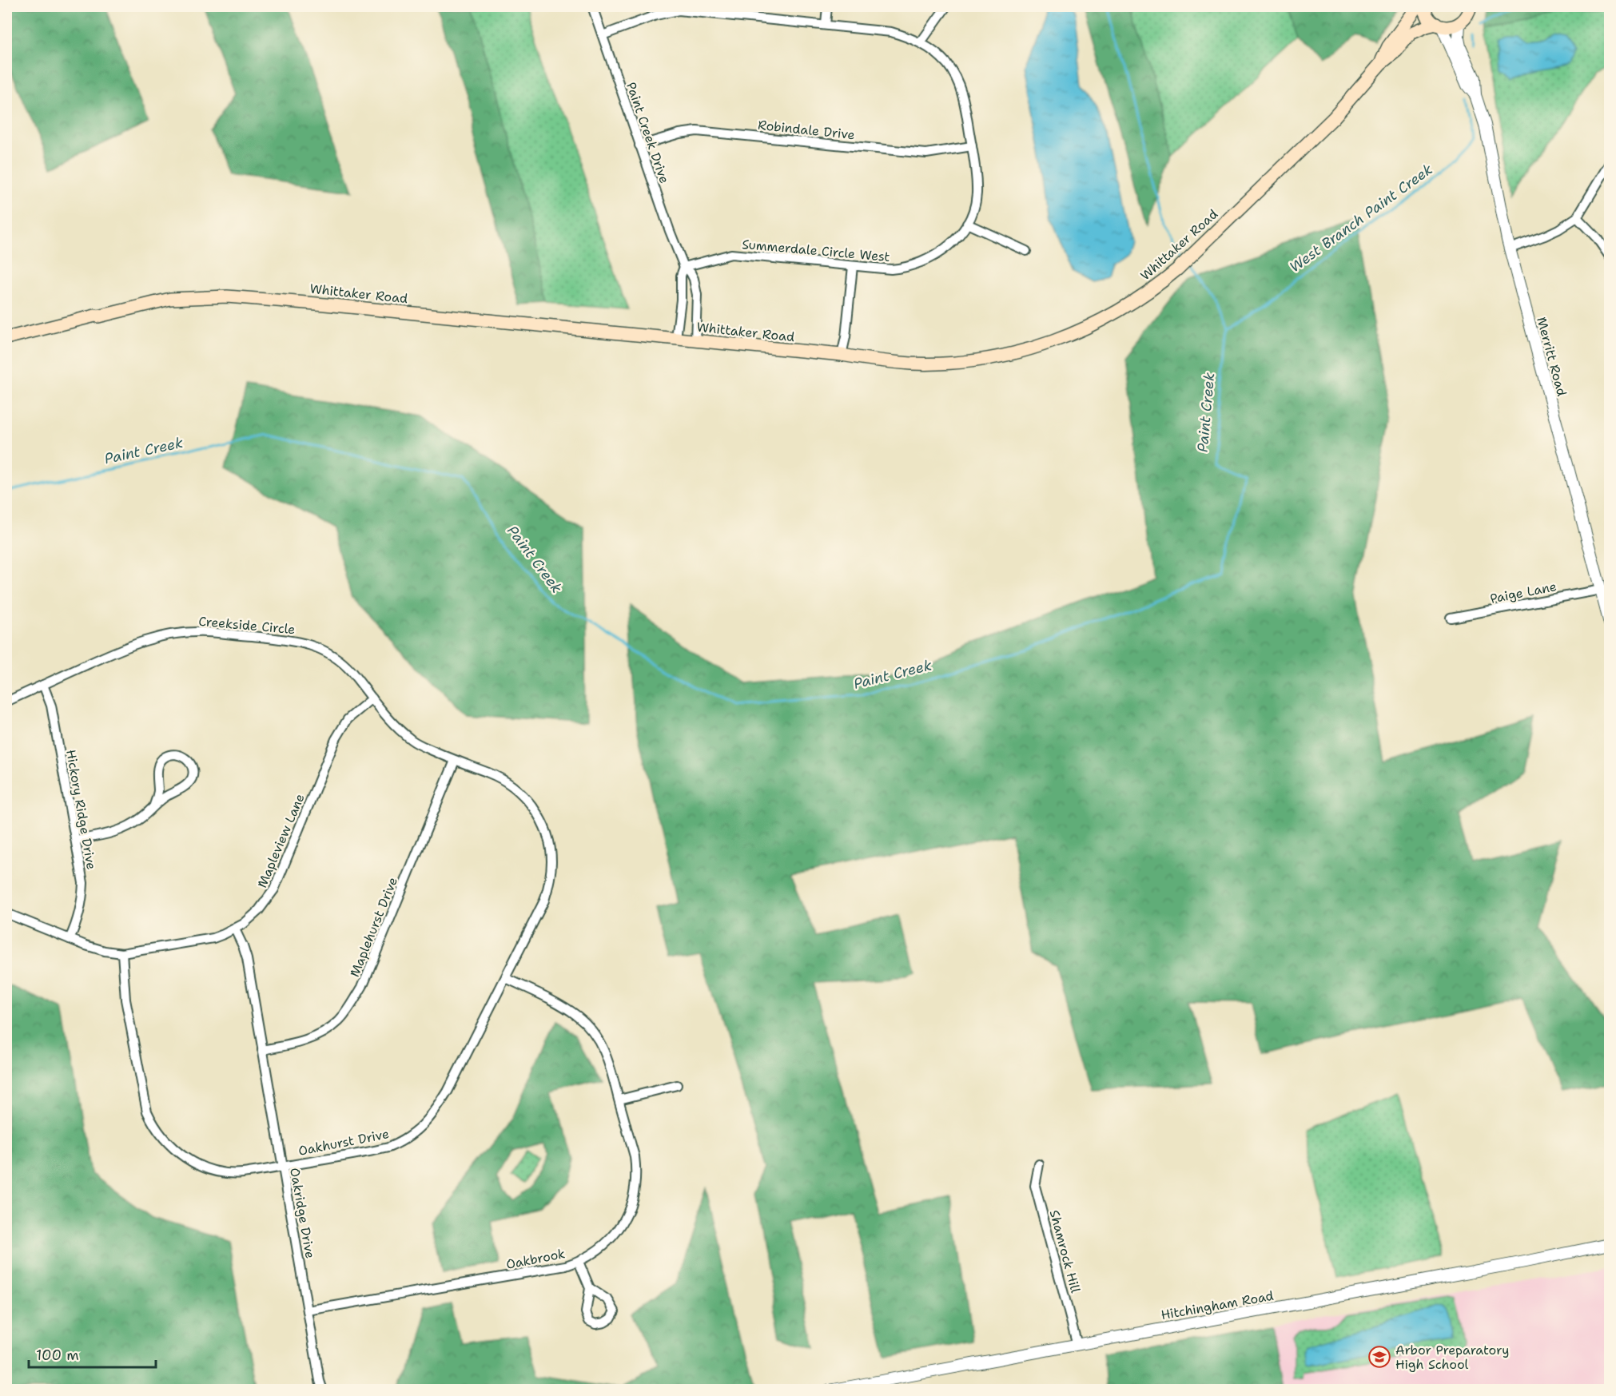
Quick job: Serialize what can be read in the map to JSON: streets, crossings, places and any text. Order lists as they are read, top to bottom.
{
  "streets": {
    "main road": ["Whittaker Road"],
    "street": [
      "Robindale Drive",
      "Paint Creek Drive",
      "Summerdale Circle West",
      "Merritt Road",
      "Paige Lane",
      "Creekside Circle",
      "Hickory Ridge Drive",
      "Mapleview Lane",
      "Maplehurst Drive",
      "Oakhurst Drive",
      "Oakridge Drive",
      "Shamrock Hill",
      "Oakbrook",
      "Hitchingham Road"
    ]
  },
  "crossings": [
    ["Robindale Drive", "Paint Creek Drive"],
    ["Robindale Drive", "Summerdale Circle West"],
    ["Paint Creek Drive", "Whittaker Road"],
    ["Paint Creek Drive", "Summerdale Circle West"],
    ["Whittaker Road", "Merritt Road"],
    ["Merritt Road", "Paige Lane"],
    ["Creekside Circle", "Hickory Ridge Drive"],
    ["Creekside Circle", "Mapleview Lane"],
    ["Creekside Circle", "Maplehurst Drive"],
    ["Creekside Circle", "Oakhurst Drive"],
    ["Hickory Ridge Drive", "Mapleview Lane"],
    ["Mapleview Lane", "Oakhurst Drive"],
    ["Mapleview Lane", "Oakridge Drive"],
    ["Maplehurst Drive", "Oakhurst Drive"],
    ["Maplehurst Drive", "Oakridge Drive"],
    ["Oakhurst Drive", "Oakridge Drive"],
    ["Oakhurst Drive", "Oakbrook"],
    ["Oakridge Drive", "Oakbrook"],
    ["Shamrock Hill", "Hitchingham Road"]
  ],
  "water": ["West Branch Paint Creek", "Paint Creek"],
  "places": {
    "school or university": ["Arbor Preparatory High School"]
  },
  "scale_bar": "100 m"
}
